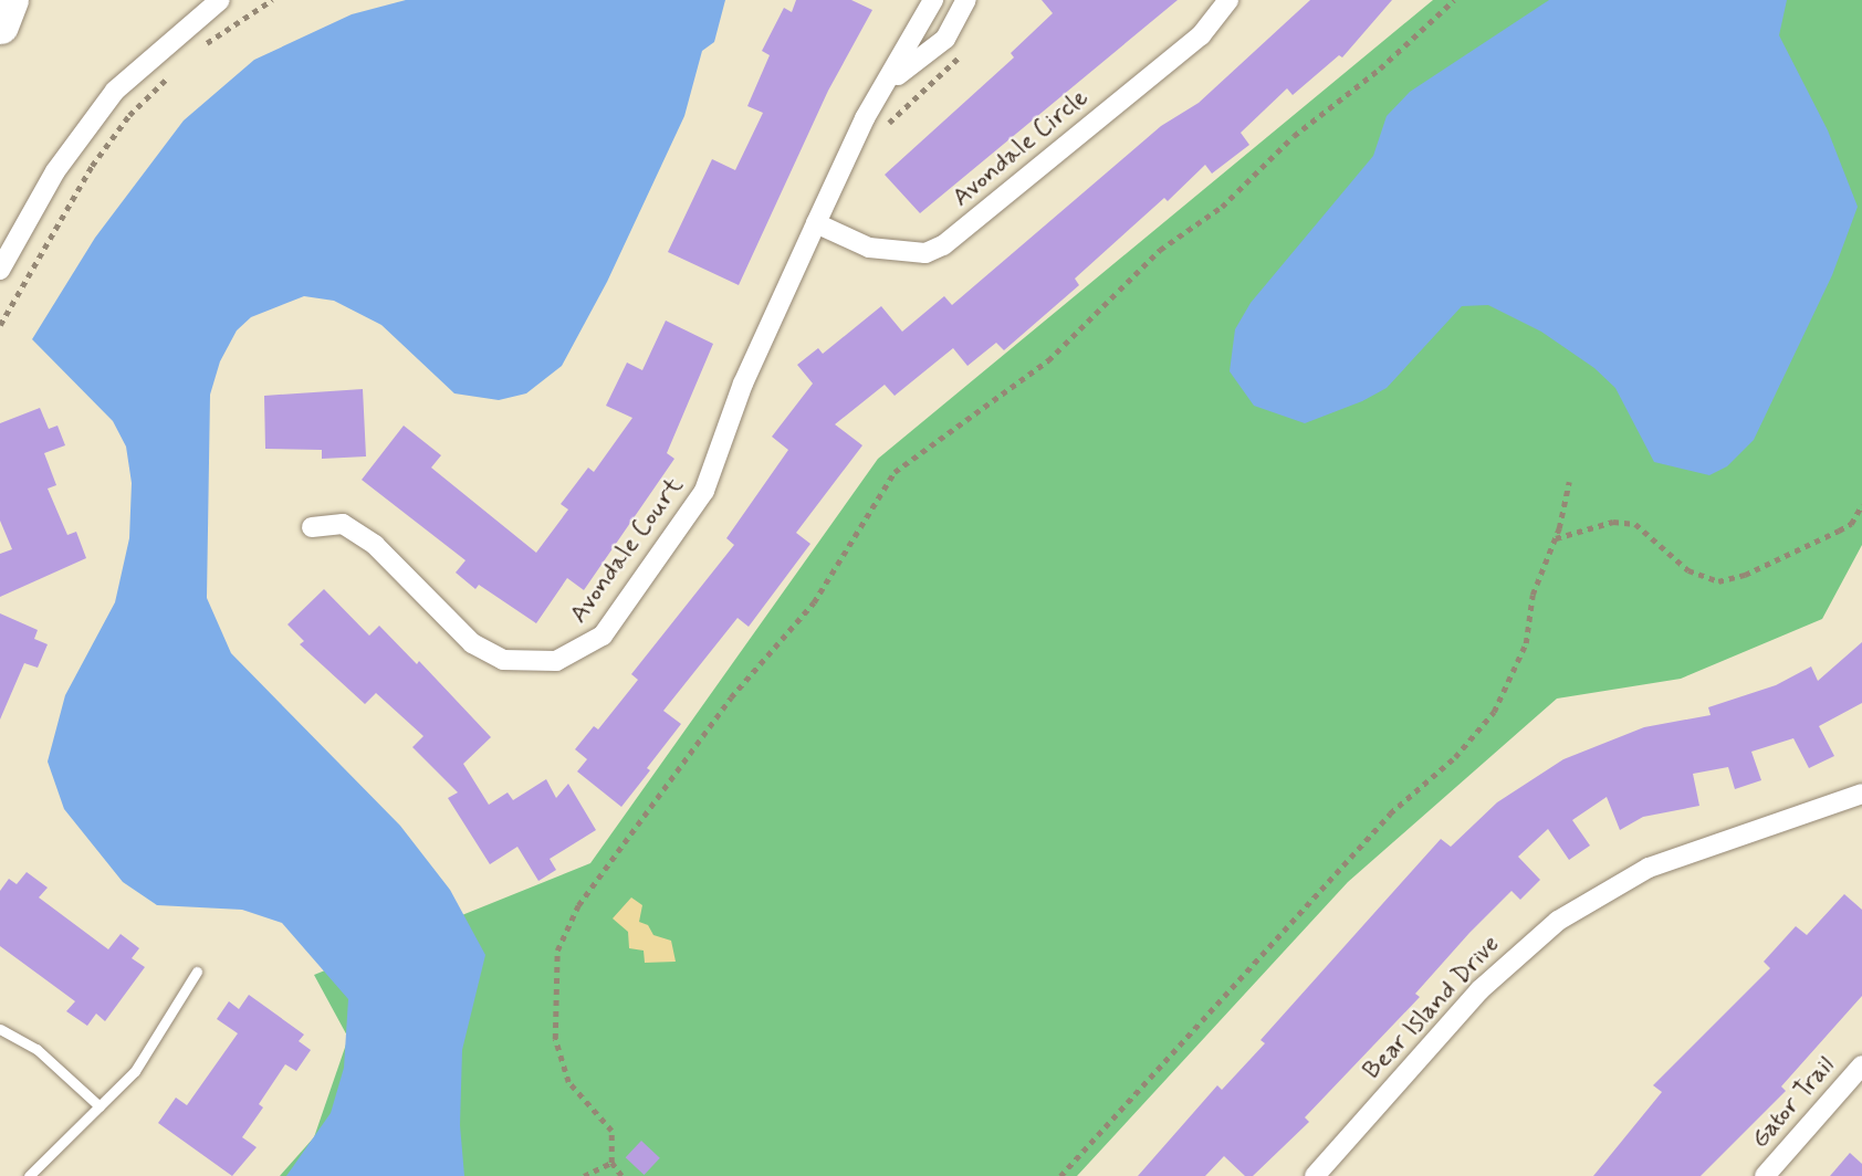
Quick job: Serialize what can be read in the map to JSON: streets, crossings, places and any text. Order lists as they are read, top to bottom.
{
  "streets": {
    "street": [
      "Avondale Circle",
      "Avondale Court",
      "Bear Island Drive",
      "Gator Trail"
    ]
  },
  "crossings": [
    ["Avondale Circle", "Avondale Court"]
  ]
}
